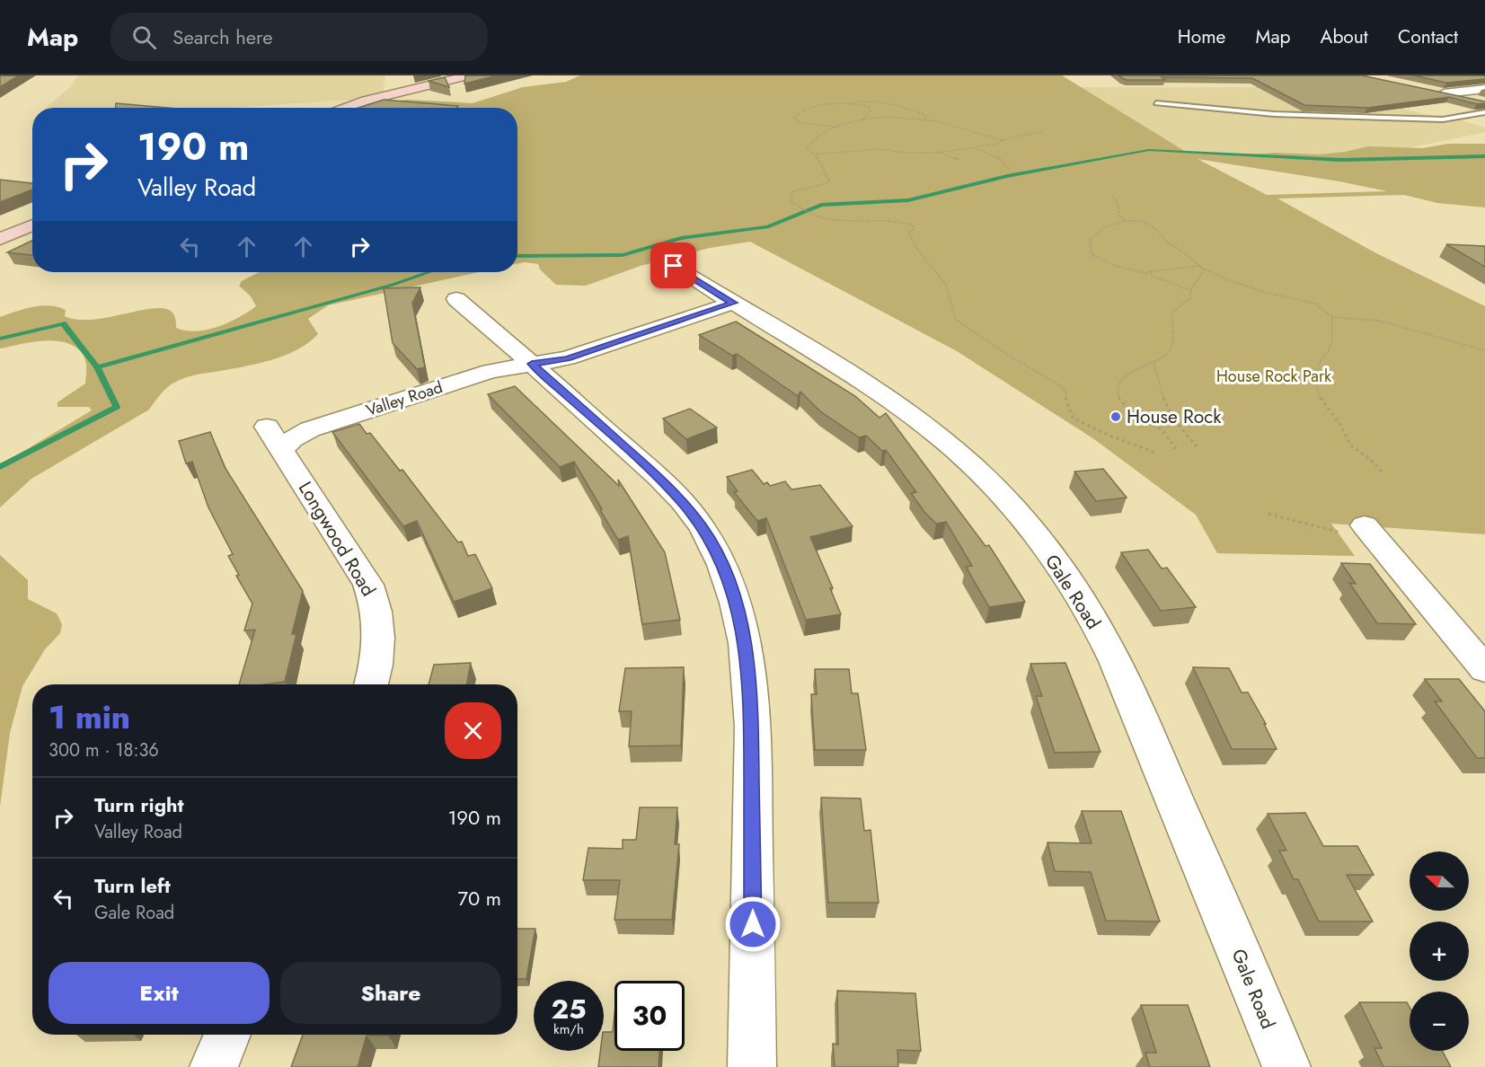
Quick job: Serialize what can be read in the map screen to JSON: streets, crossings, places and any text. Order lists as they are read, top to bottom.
{
  "streets": {
    "street": ["Valley Road", "Longwood Road", "Gale Road"]
  },
  "crossings": [
    ["Valley Road", "Longwood Road"],
    ["Valley Road", "Gale Road"]
  ],
  "parks": ["House Rock Park"],
  "places": ["House Rock"],
  "north": "left",
  "page": {
    "header": "Map",
    "search": "Search here",
    "nav": [
      "Home",
      "Map",
      "About",
      "Contact"
    ],
    "turn": ["190 m", "Valley Road"],
    "heading": ["1 min", "300 m · 18:36"],
    "list": [
      {
        "name": "Turn right",
        "note": "Valley Road",
        "value": "190 m"
      },
      {
        "name": "Turn left",
        "note": "Gale Road",
        "value": "70 m"
      }
    ],
    "map_buttons": ["+", "−"],
    "buttons": ["Exit", "Share"],
    "speed": "25 km/h",
    "limit": "30"
  }
}
